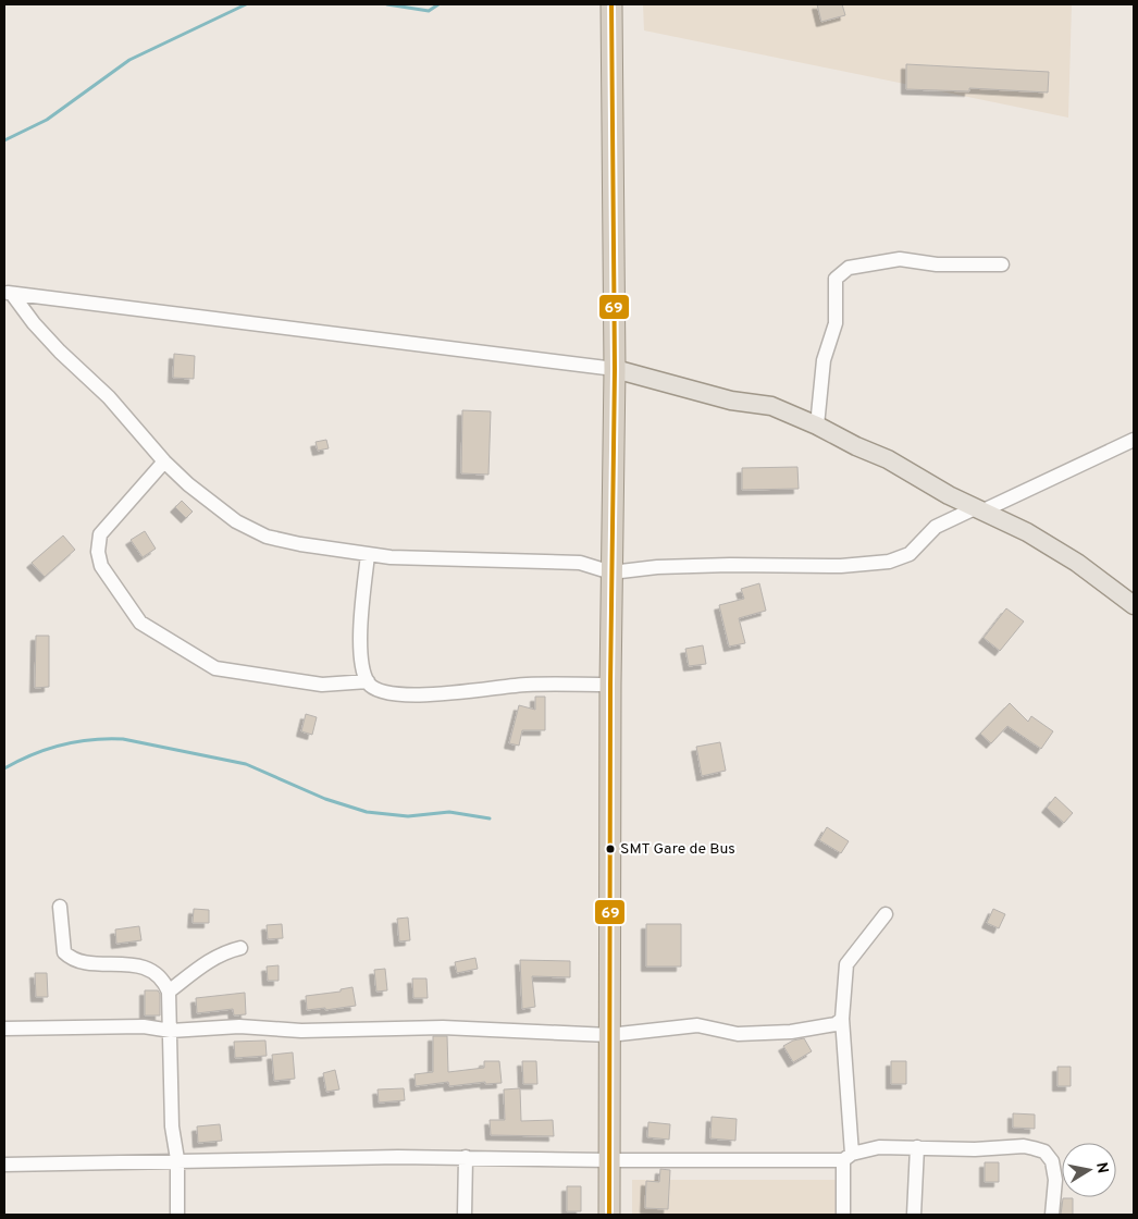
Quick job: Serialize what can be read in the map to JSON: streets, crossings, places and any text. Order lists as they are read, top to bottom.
{
  "places": ["SMT Gare de Bus"],
  "lines": ["transit line 69"],
  "north": "right"
}
